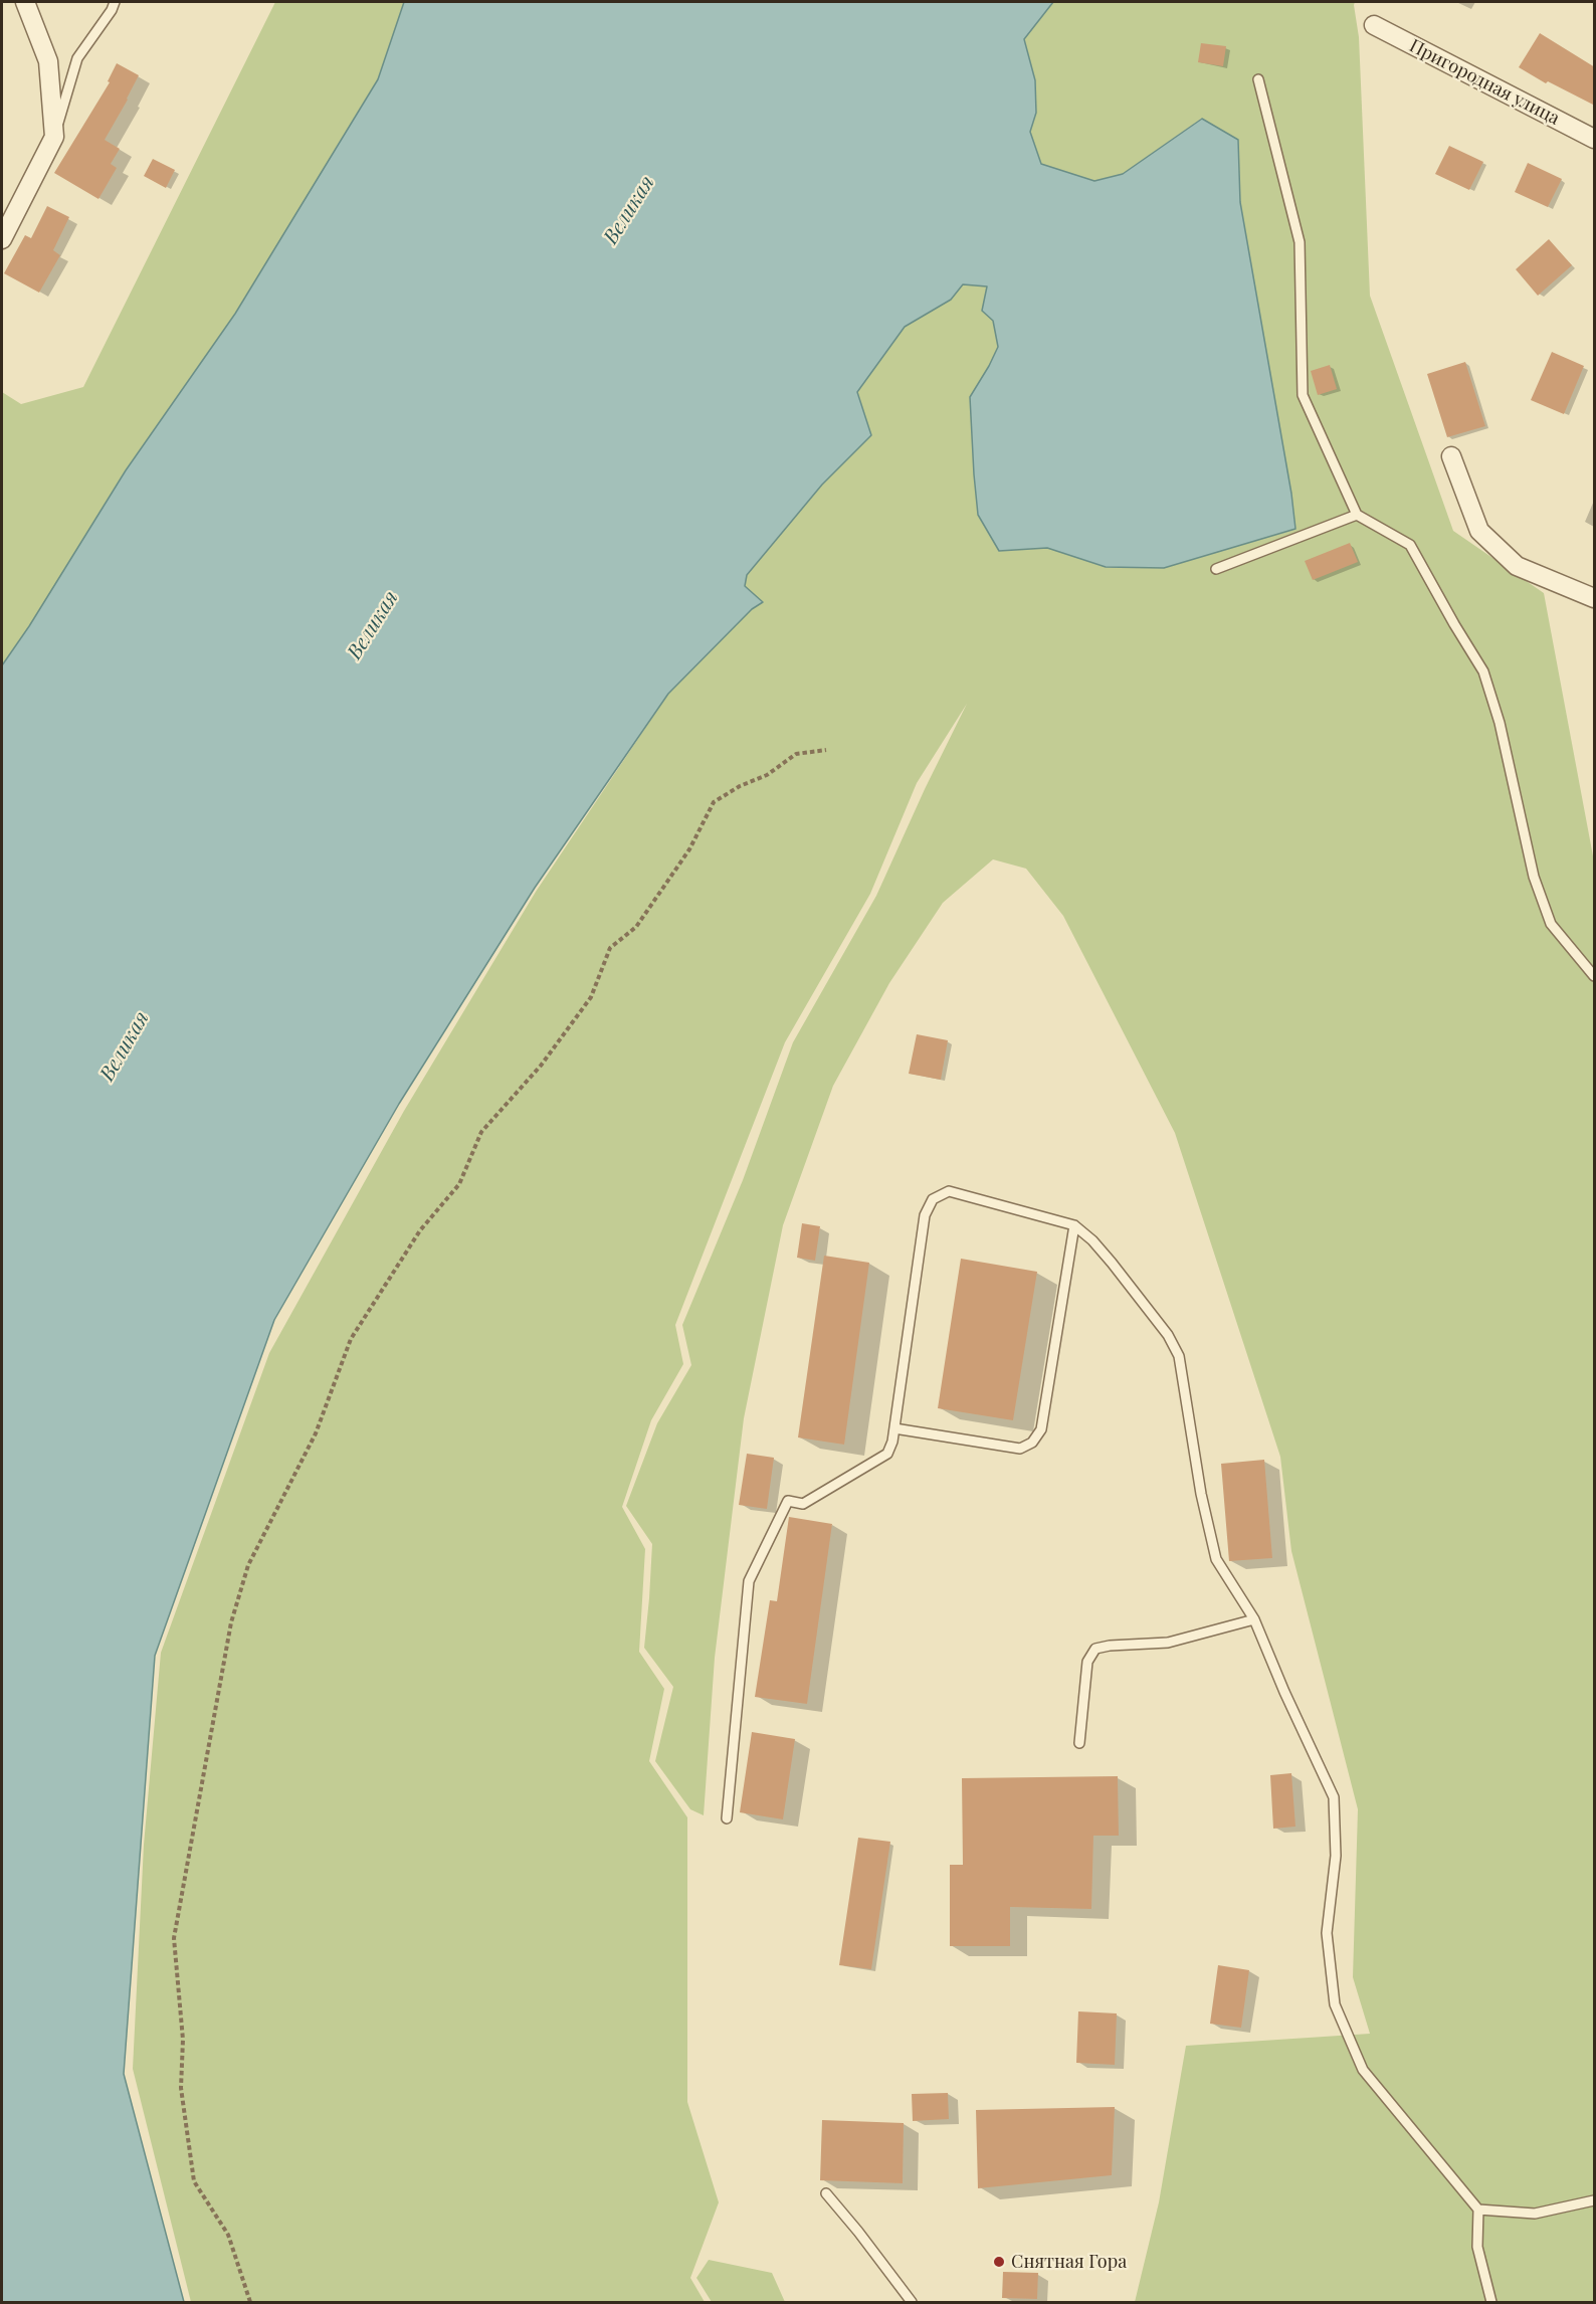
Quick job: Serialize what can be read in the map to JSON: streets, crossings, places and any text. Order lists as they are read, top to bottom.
{
  "streets": {
    "street": ["Пригородная улица"]
  },
  "water": ["Великая"],
  "places": ["Снятная Гора"]
}
